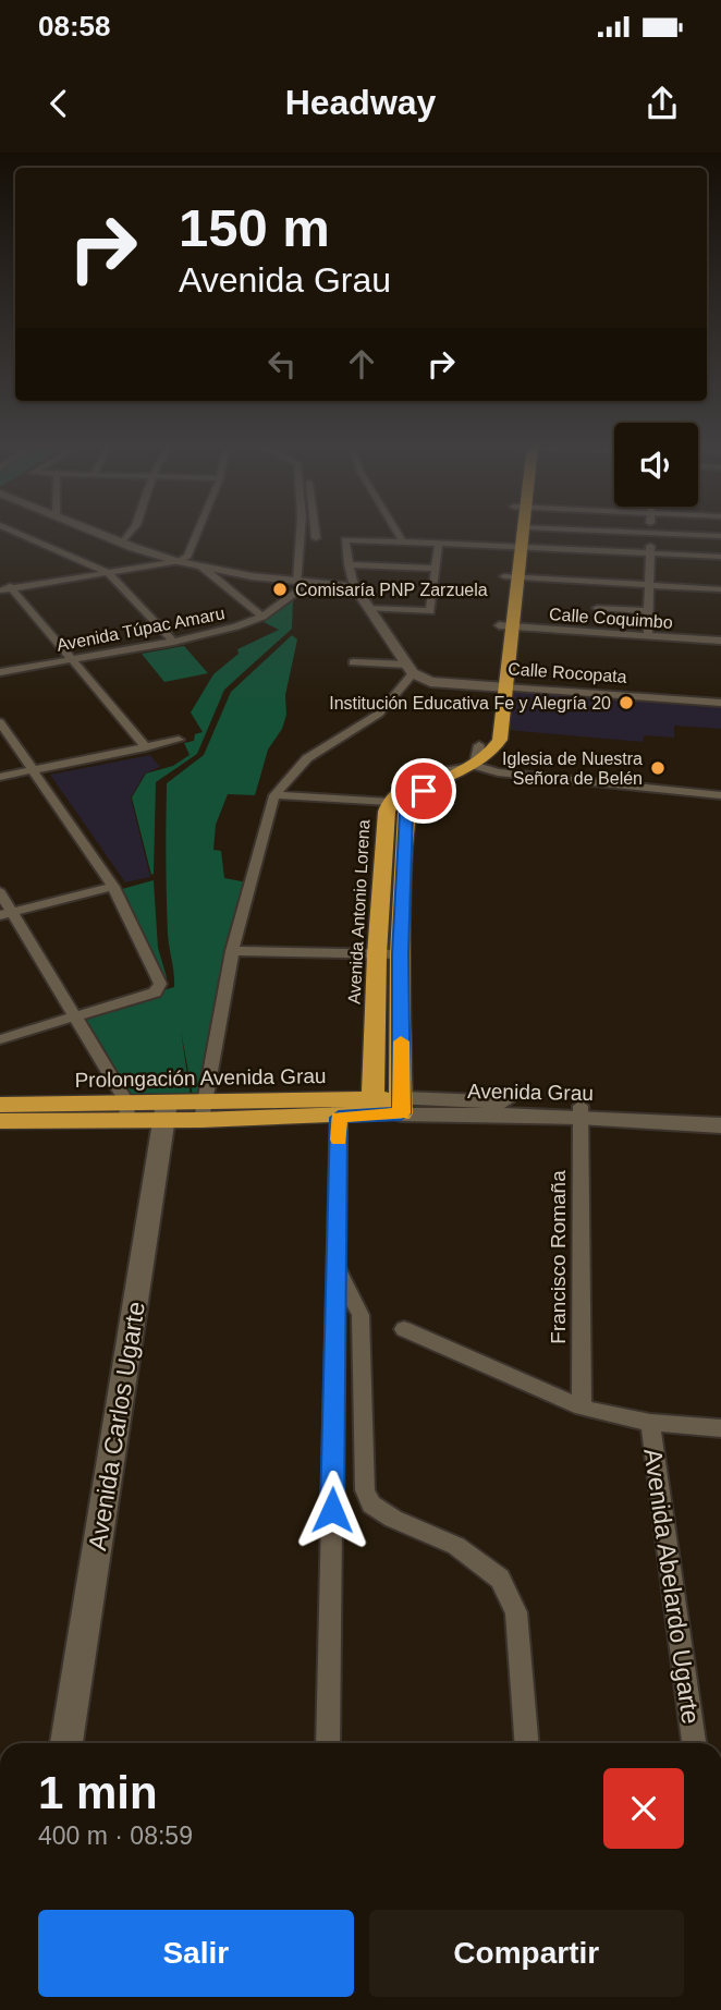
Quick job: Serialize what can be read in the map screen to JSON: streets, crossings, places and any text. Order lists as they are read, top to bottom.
{
  "streets": {
    "highway": ["Avenida Antonio Lorena", "Prolongación Avenida Grau", "Avenida Grau"],
    "street": [
      "Calle Coquimbo",
      "Avenida Túpac Amaru",
      "Calle Rocopata",
      "Francisco Romaña",
      "Avenida Carlos Ugarte",
      "Avenida Abelardo Ugarte"
    ]
  },
  "crossings": [
    ["Avenida Antonio Lorena", "Avenida Grau"],
    ["Prolongación Avenida Grau", "Avenida Grau"],
    ["Prolongación Avenida Grau", "Avenida Carlos Ugarte"],
    ["Avenida Grau", "Francisco Romaña"]
  ],
  "places": ["Comisaría PNP Zarzuela", "Institución Educativa Fe y Alegría 20", "Iglesia de Nuestra Señora de Belén"],
  "page": {
    "status": "08:58",
    "header": "Headway",
    "turn": ["150 m", "Avenida Grau"],
    "heading": ["1 min", "400 m · 08:59"],
    "buttons": ["Salir", "Compartir"]
  }
}
